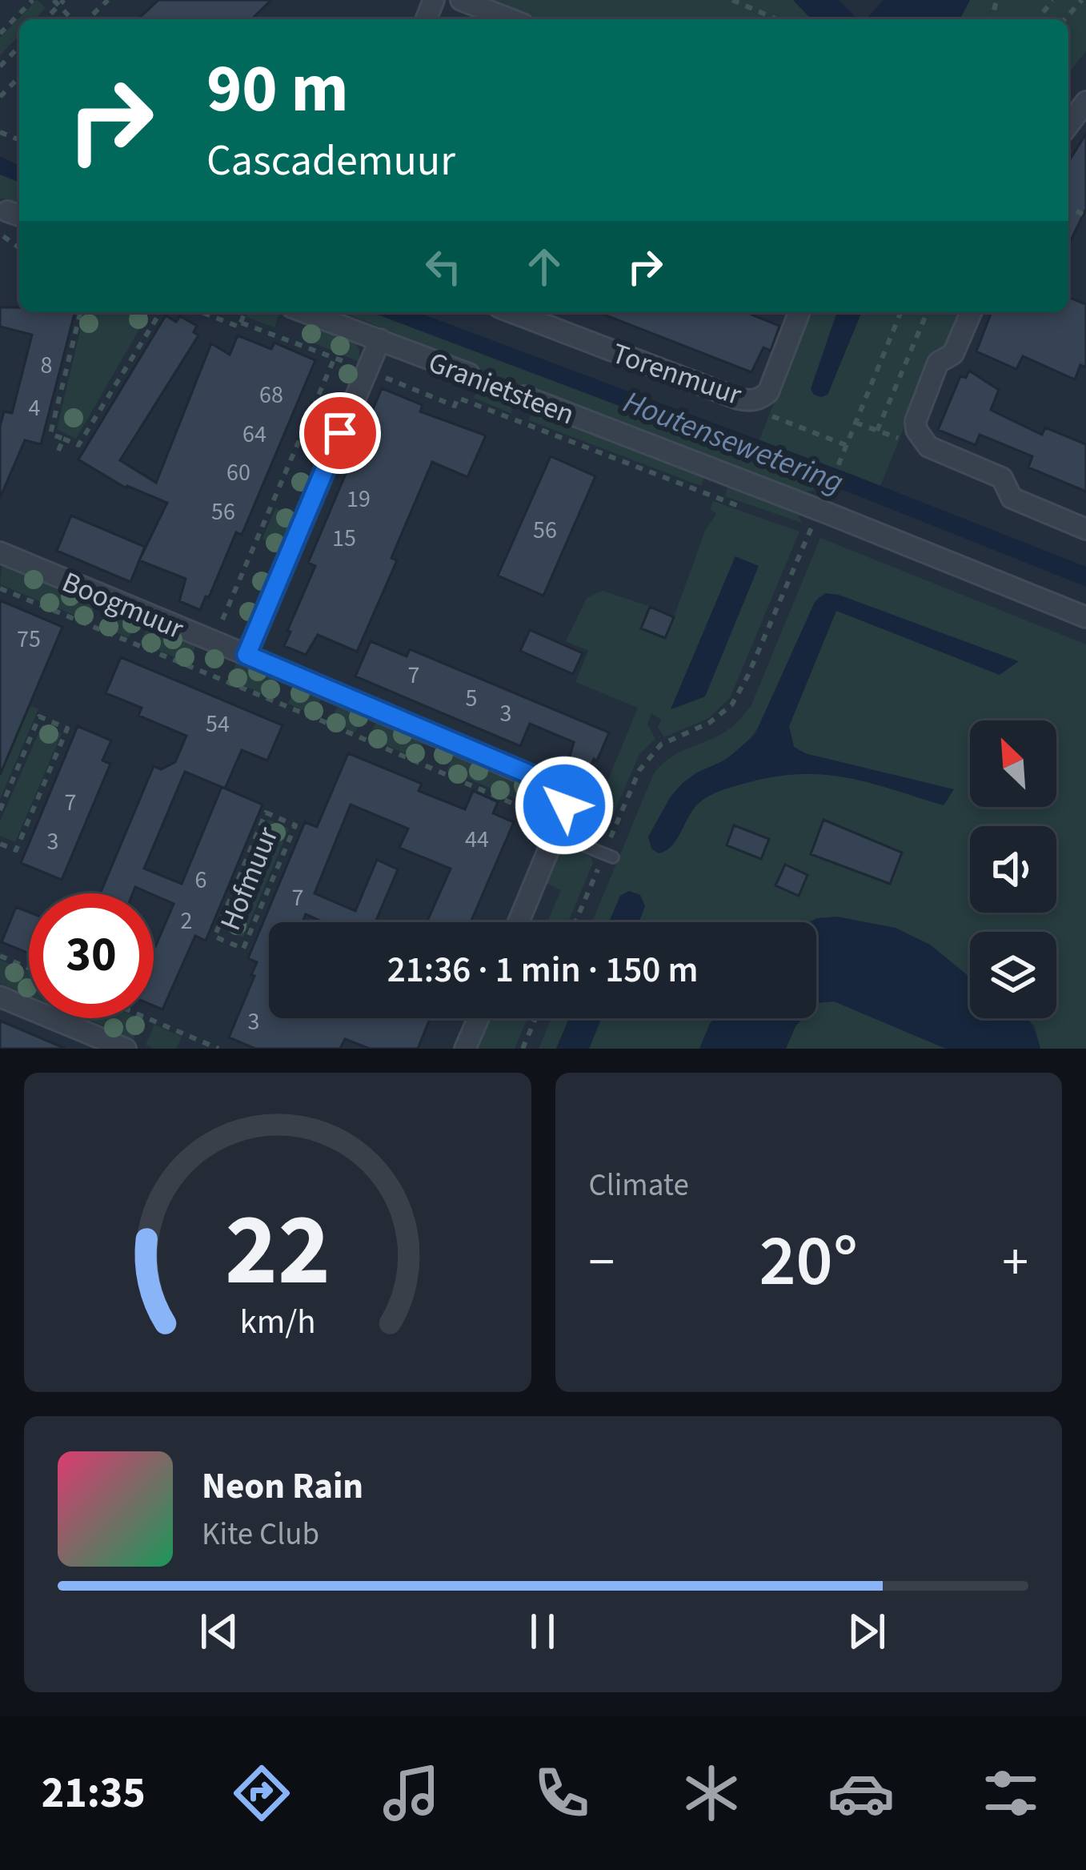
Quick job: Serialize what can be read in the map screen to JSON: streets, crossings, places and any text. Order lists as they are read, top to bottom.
{
  "streets": {
    "street": ["Torenmuur", "Granietsteen", "Boogmuur"],
    "path": ["Hofmuur"]
  },
  "water": ["Houtensewetering"],
  "house_numbers": [
    "8",
    "68",
    "4",
    "64",
    "60",
    "19",
    "56",
    "56",
    "15",
    "75",
    "7",
    "5",
    "3",
    "54",
    "7",
    "44",
    "3",
    "6",
    "7",
    "2",
    "3"
  ],
  "north": "top left",
  "page": {
    "turn": ["90 m", "Cascademuur"],
    "limit": "30",
    "trip": "21:36 · 1 min · 150 m",
    "tile": "Climate",
    "heat": ["−", "20°", "+"],
    "song": ["Neon Rain", "Kite Club"],
    "tabs": "21:35",
    "gauge": ["22", "km/h"]
  }
}
